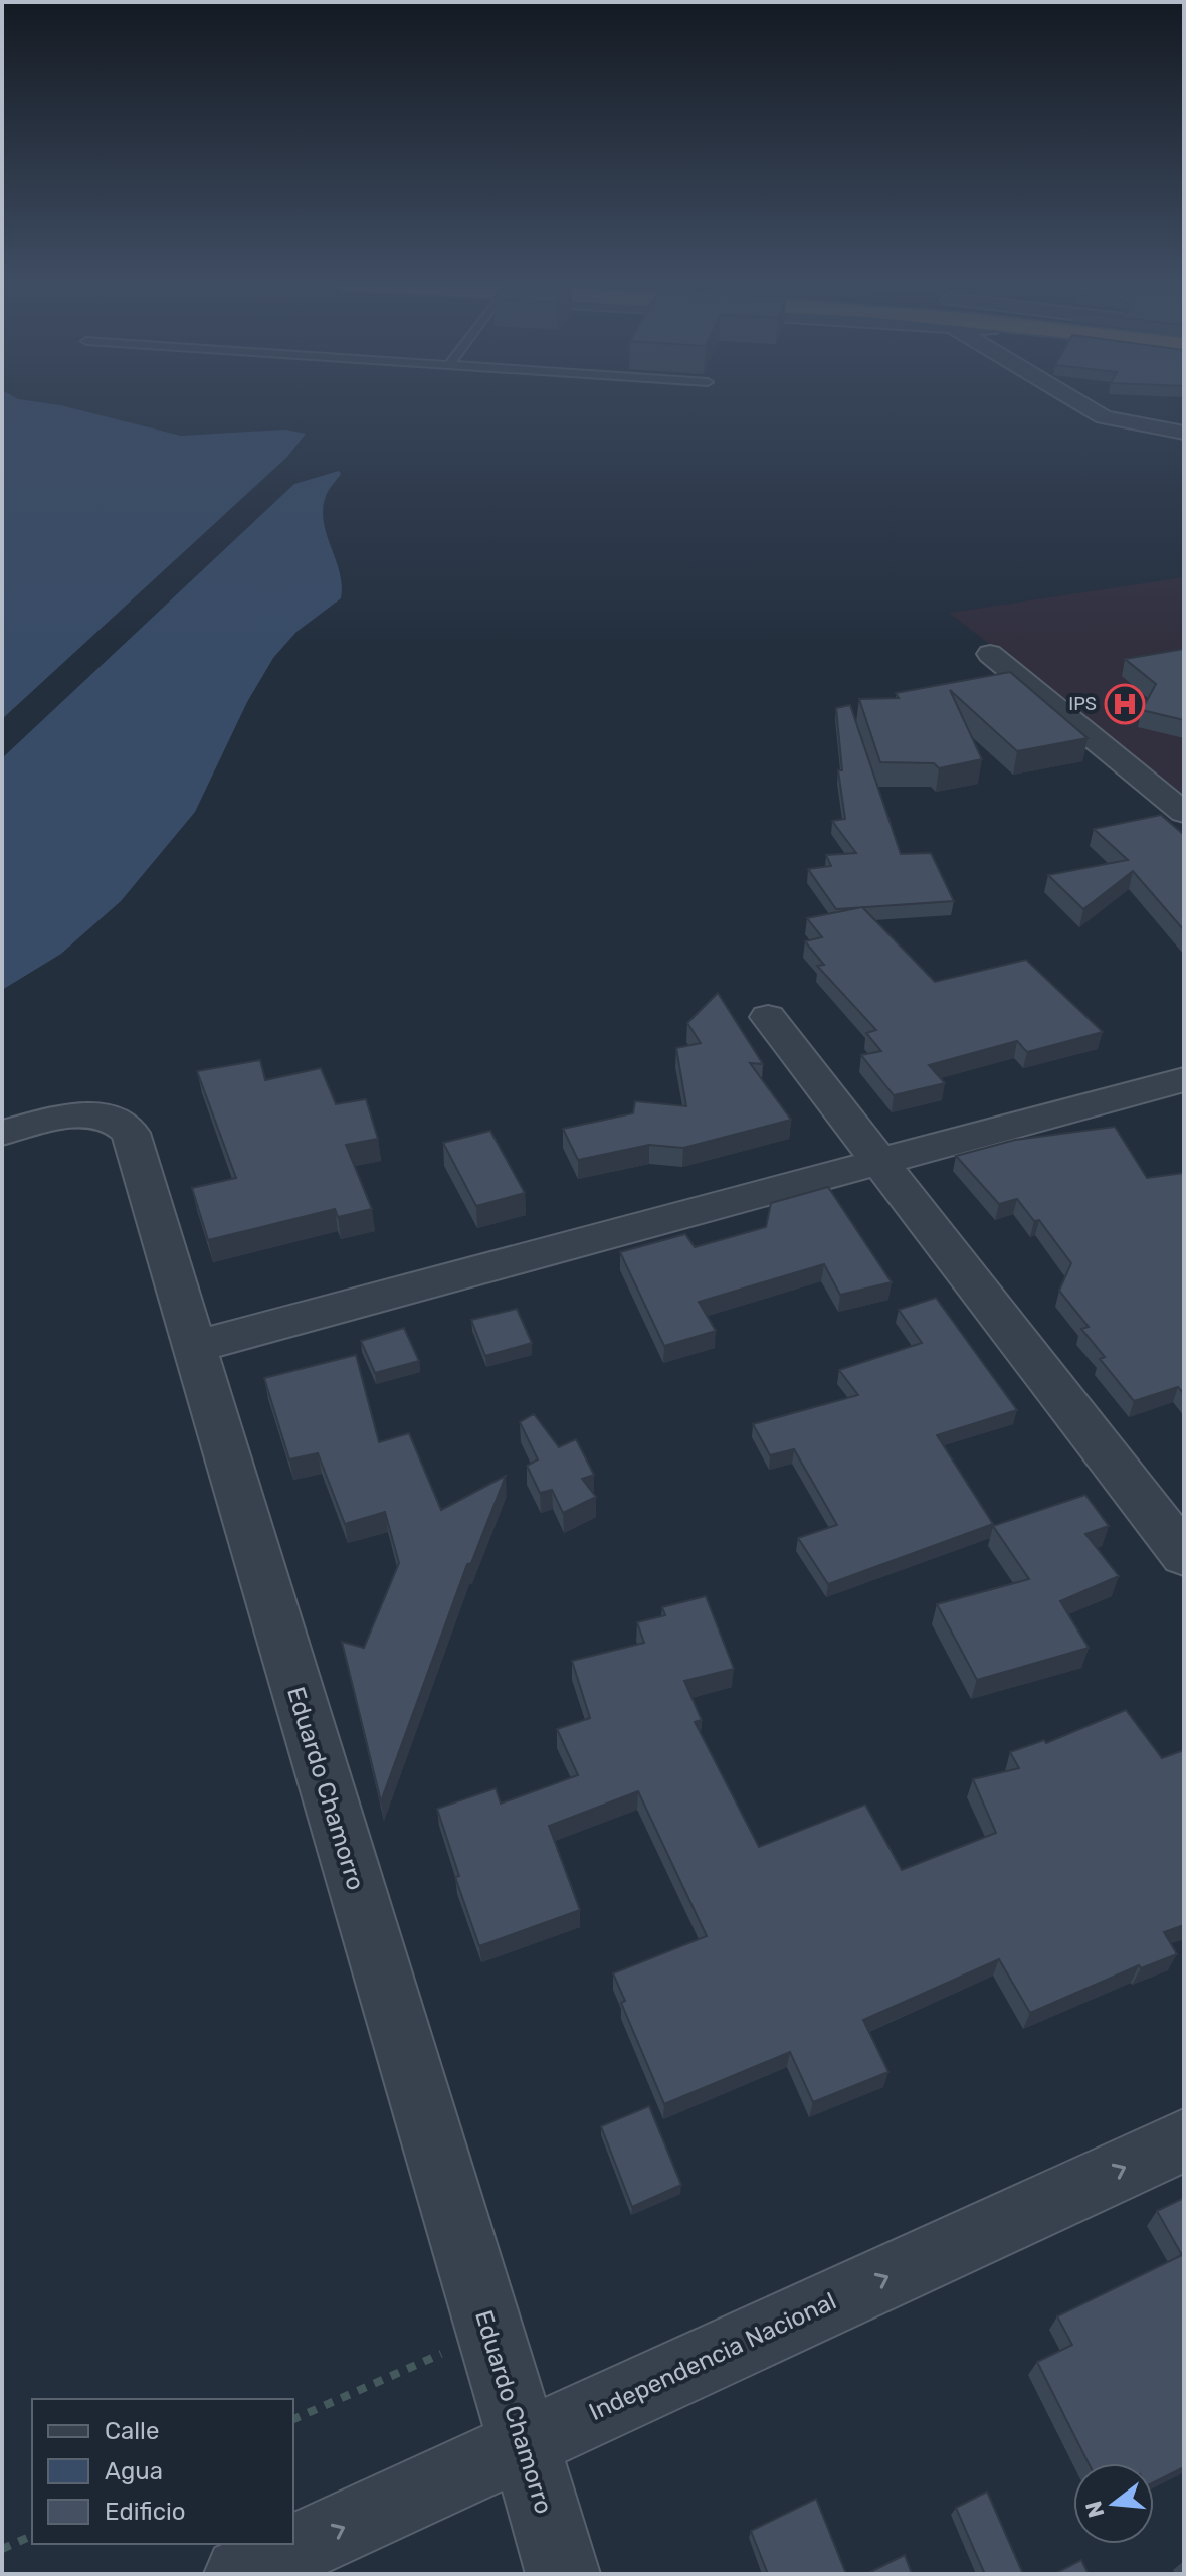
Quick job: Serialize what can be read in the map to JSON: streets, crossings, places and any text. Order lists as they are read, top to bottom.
{
  "streets": {
    "street": ["Eduardo Chamorro", "Independencia Nacional"]
  },
  "crossings": [
    ["Eduardo Chamorro", "Independencia Nacional"]
  ],
  "one_way": ["Independencia Nacional"],
  "places": {
    "hospital": ["IPS"]
  },
  "legend": ["Calle", "Agua", "Edificio"],
  "north": "left"
}
